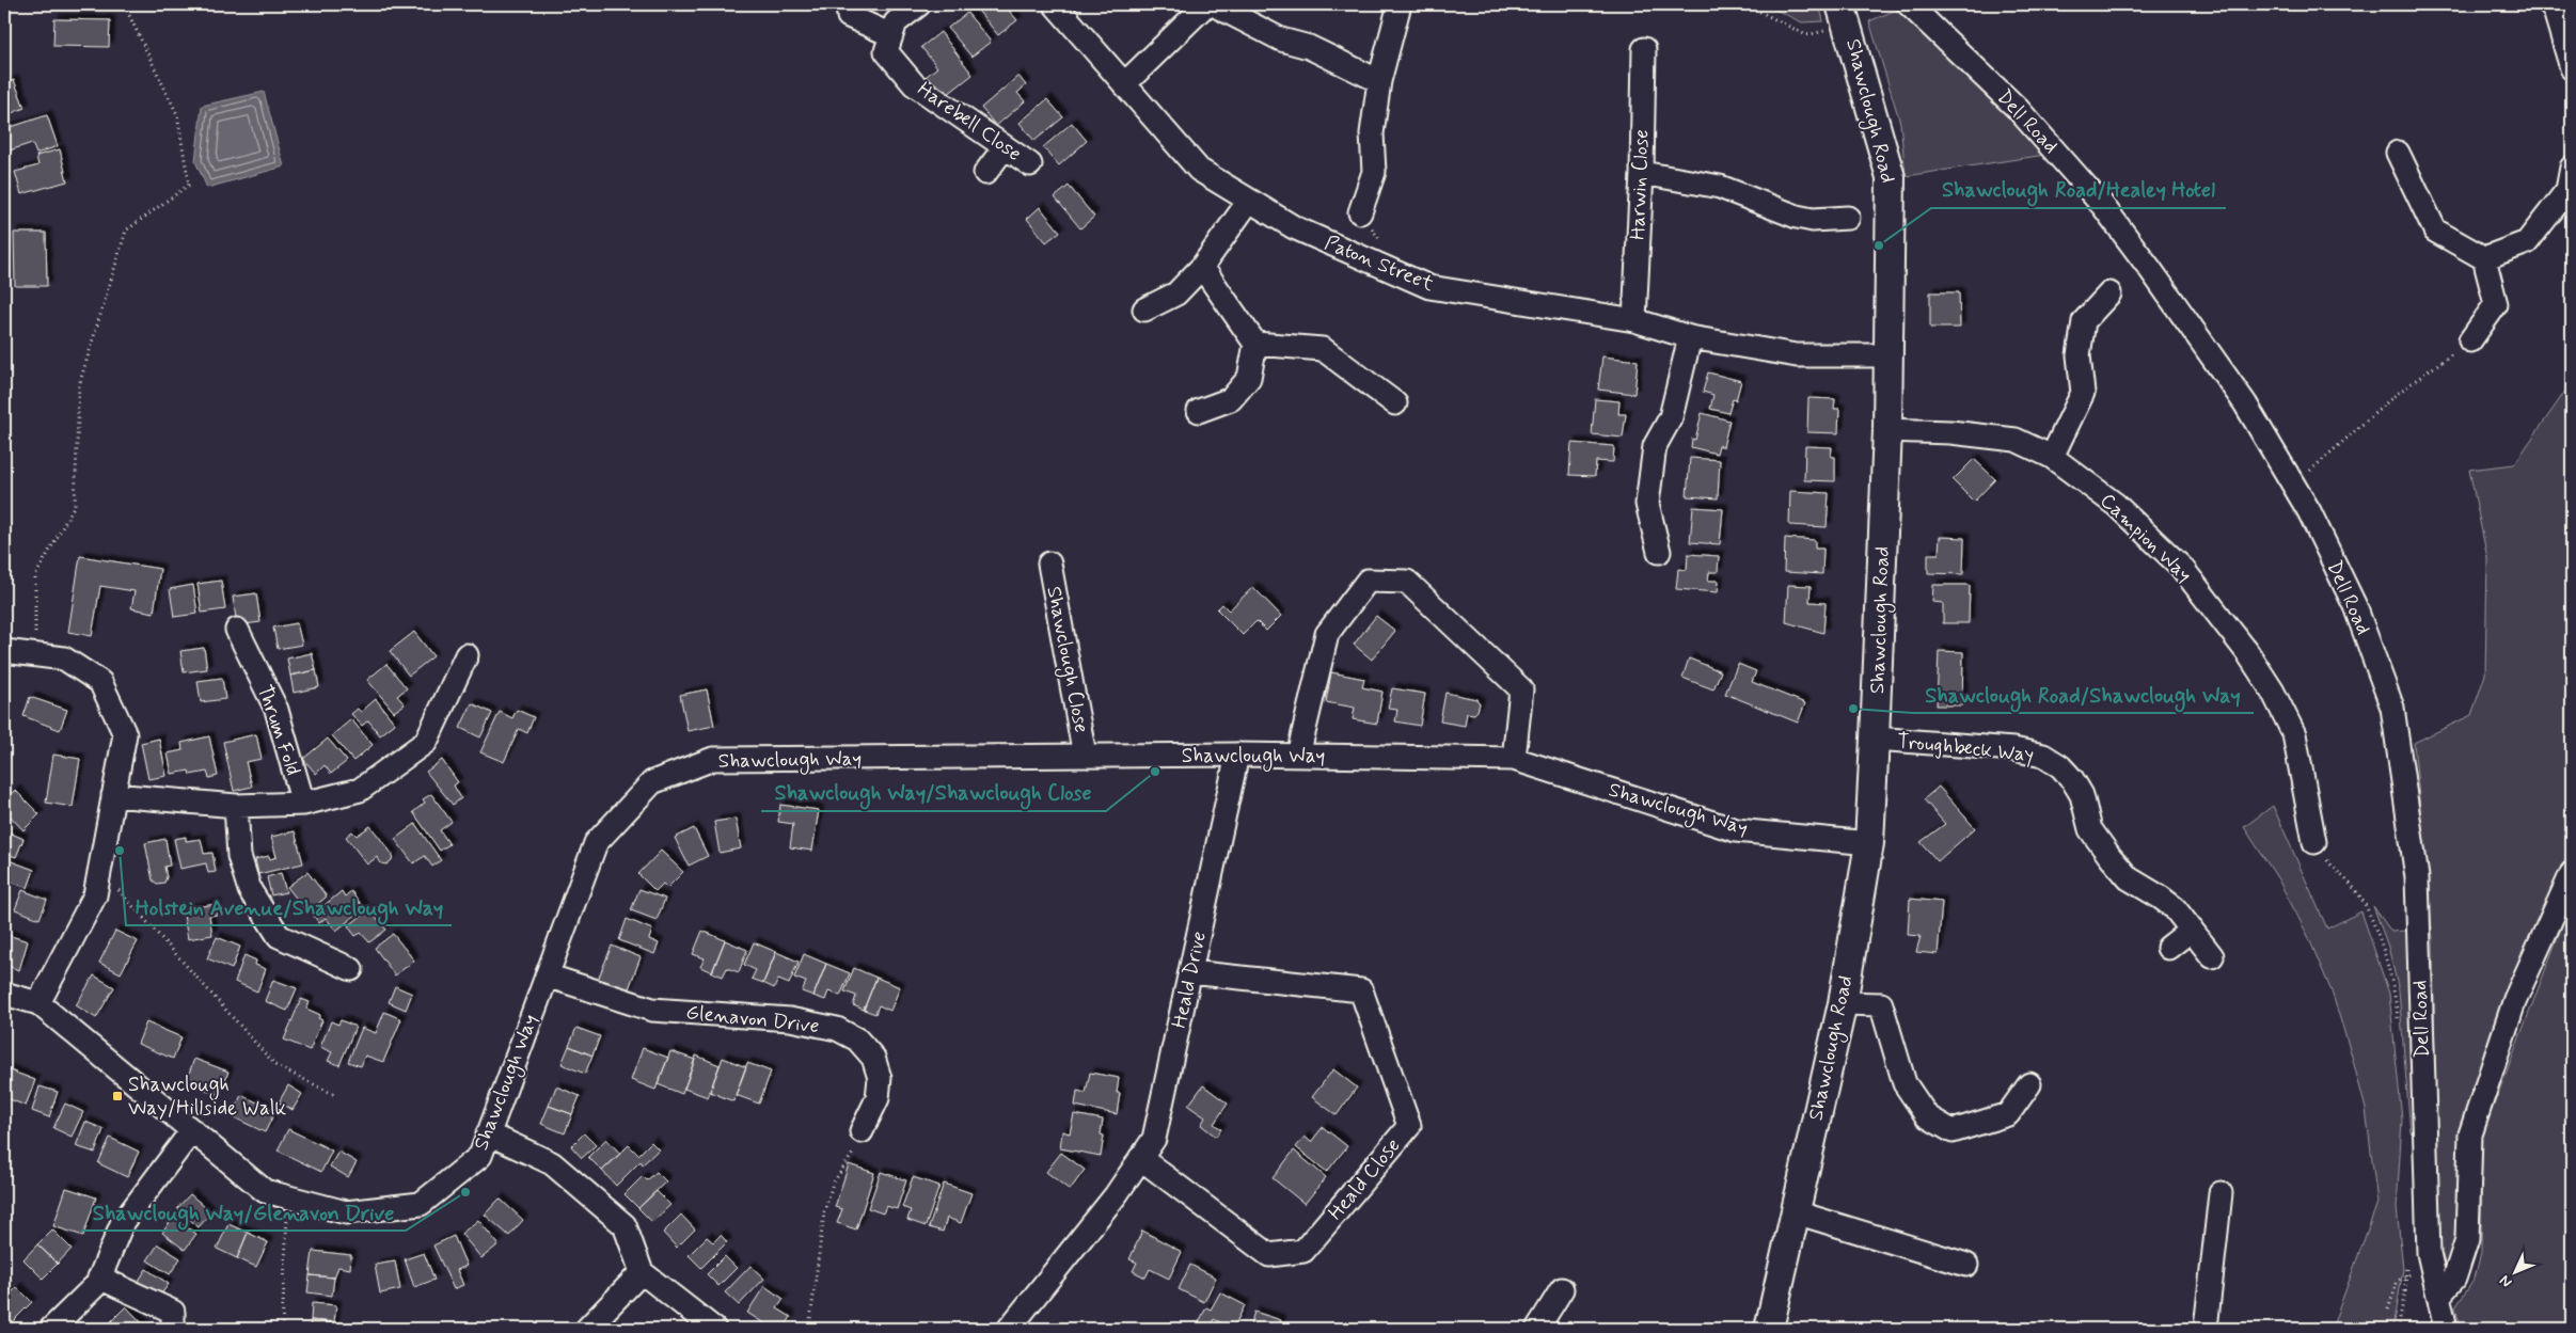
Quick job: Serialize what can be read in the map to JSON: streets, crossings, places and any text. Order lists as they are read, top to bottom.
{
  "streets": {
    "main road": ["Shawclough Road"],
    "street": [
      "Harebell Close",
      "Dell Road",
      "Harwin Close",
      "Paton Street",
      "Campion Way",
      "Shawclough Close",
      "Thrum Fold",
      "Troughbeck Way",
      "Shawclough Way",
      "Heald Drive",
      "Glenavon Drive",
      "Heald Close"
    ]
  },
  "crossings": [
    ["Shawclough Road", "Paton Street"],
    ["Shawclough Road", "Campion Way"],
    ["Shawclough Road", "Troughbeck Way"],
    ["Shawclough Road", "Shawclough Way"],
    ["Harwin Close", "Paton Street"],
    ["Shawclough Close", "Shawclough Way"],
    ["Shawclough Way", "Heald Drive"],
    ["Shawclough Way", "Glenavon Drive"],
    ["Heald Drive", "Heald Close"]
  ],
  "places": {
    "other": [
      "Shawclough Road/Healey Hotel",
      "Shawclough Road/Shawclough Way",
      "Shawclough Way/Shawclough Close",
      "Holstein Avenue/Shawclough Way",
      "Shawclough Way/Glenavon Drive"
    ],
    "transit": ["Shawclough Way/Hillside Walk"]
  },
  "north": "bottom left"
}
